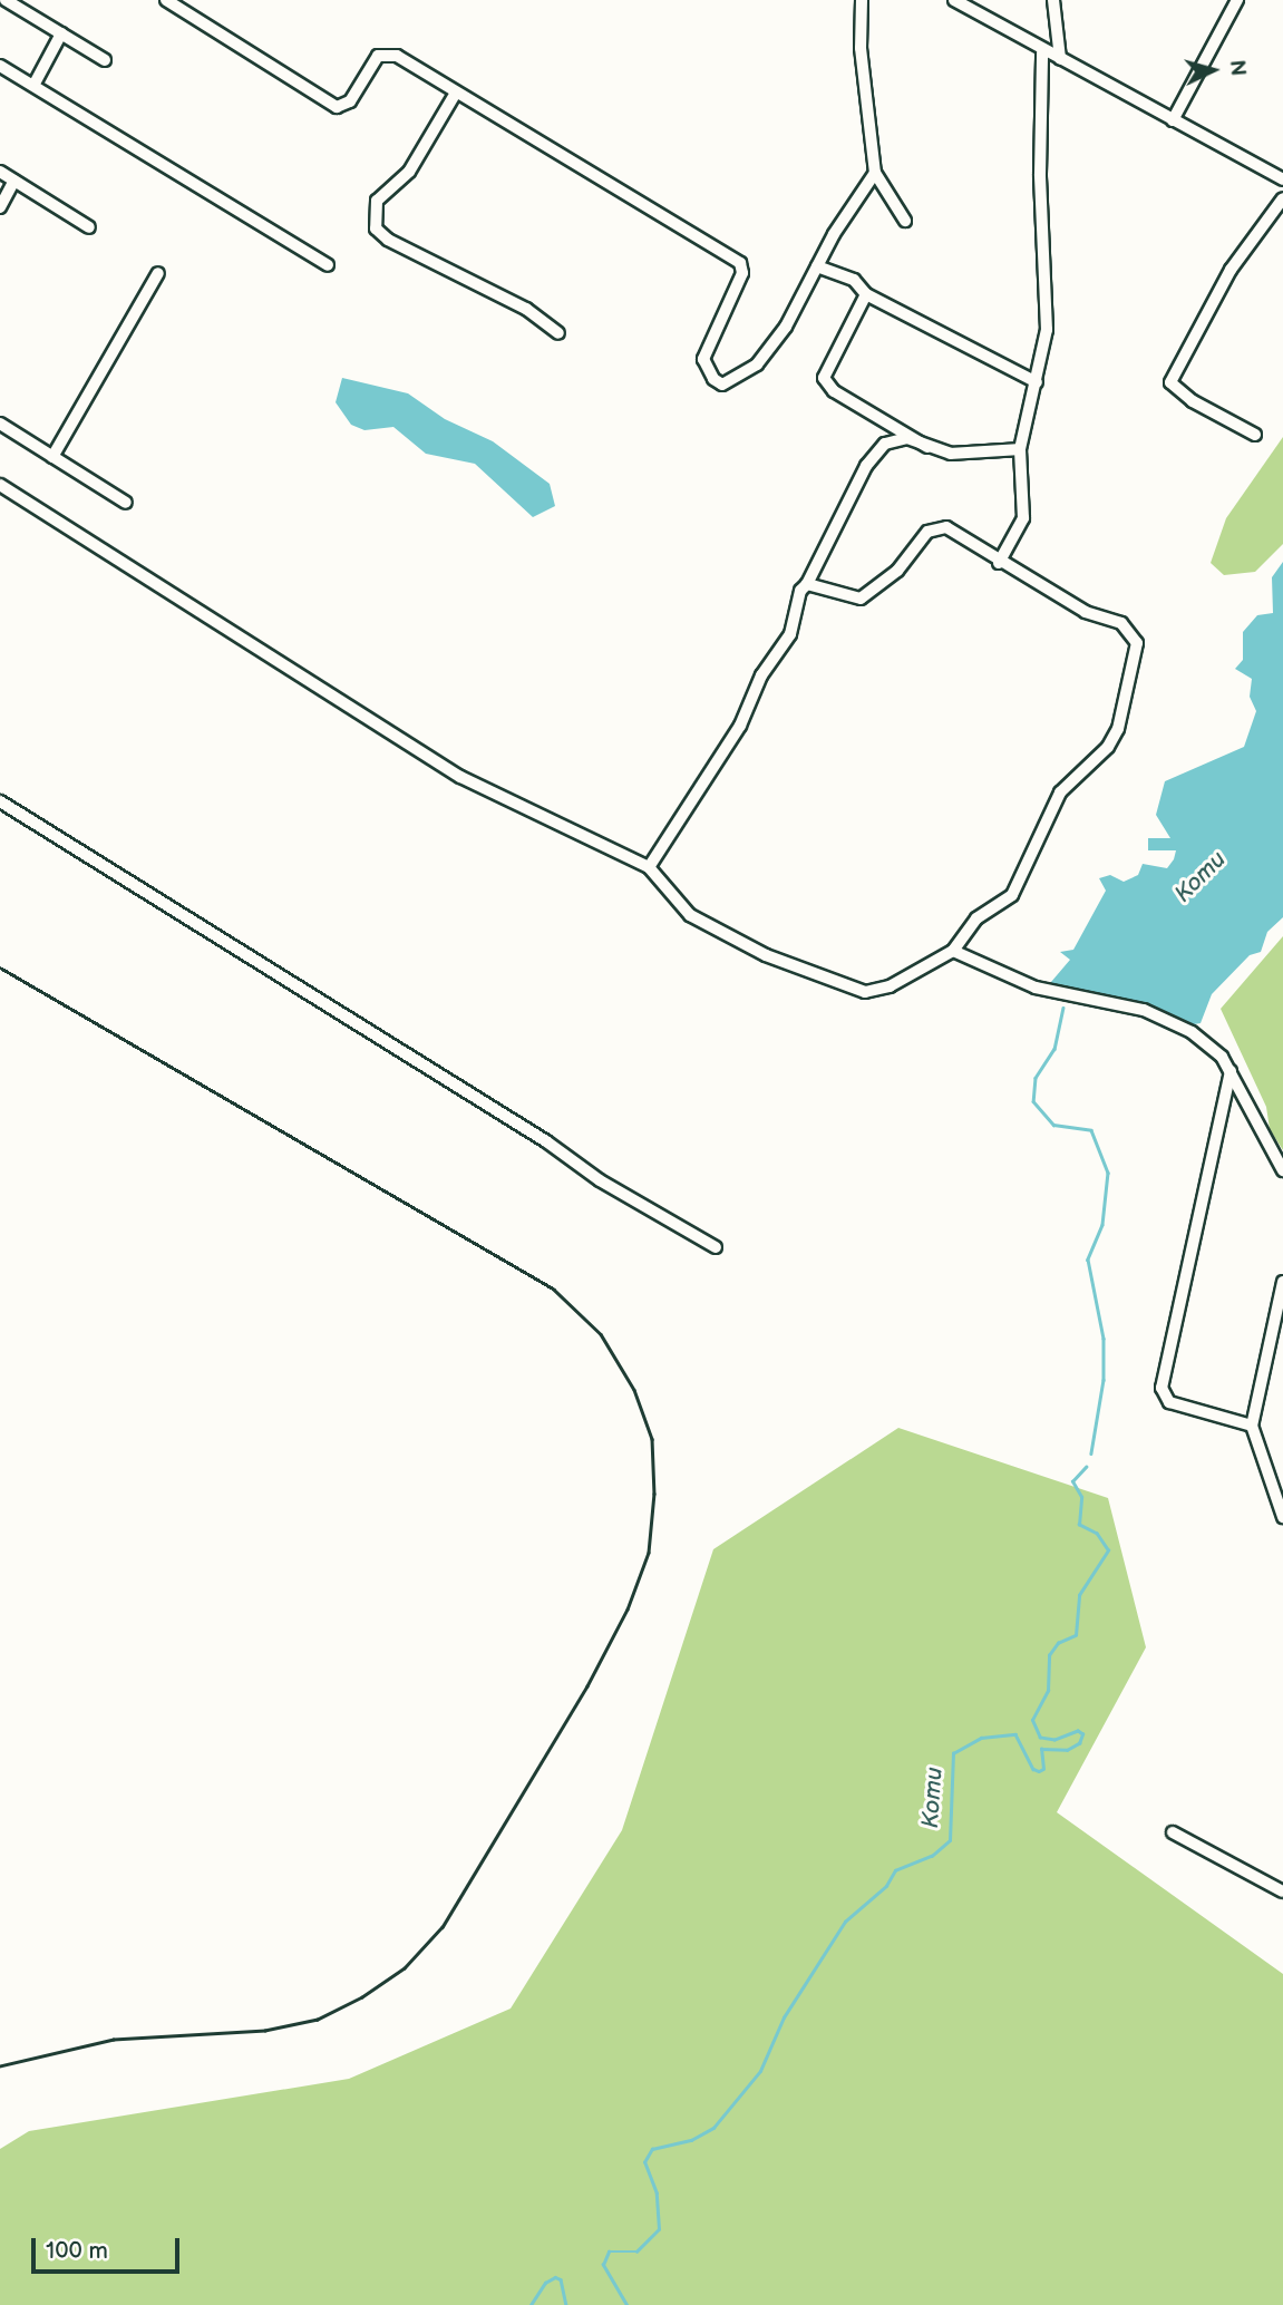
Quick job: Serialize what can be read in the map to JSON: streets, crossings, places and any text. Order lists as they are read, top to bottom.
{
  "water": ["Komu"],
  "scale_bar": "100 m",
  "north": "right"
}
